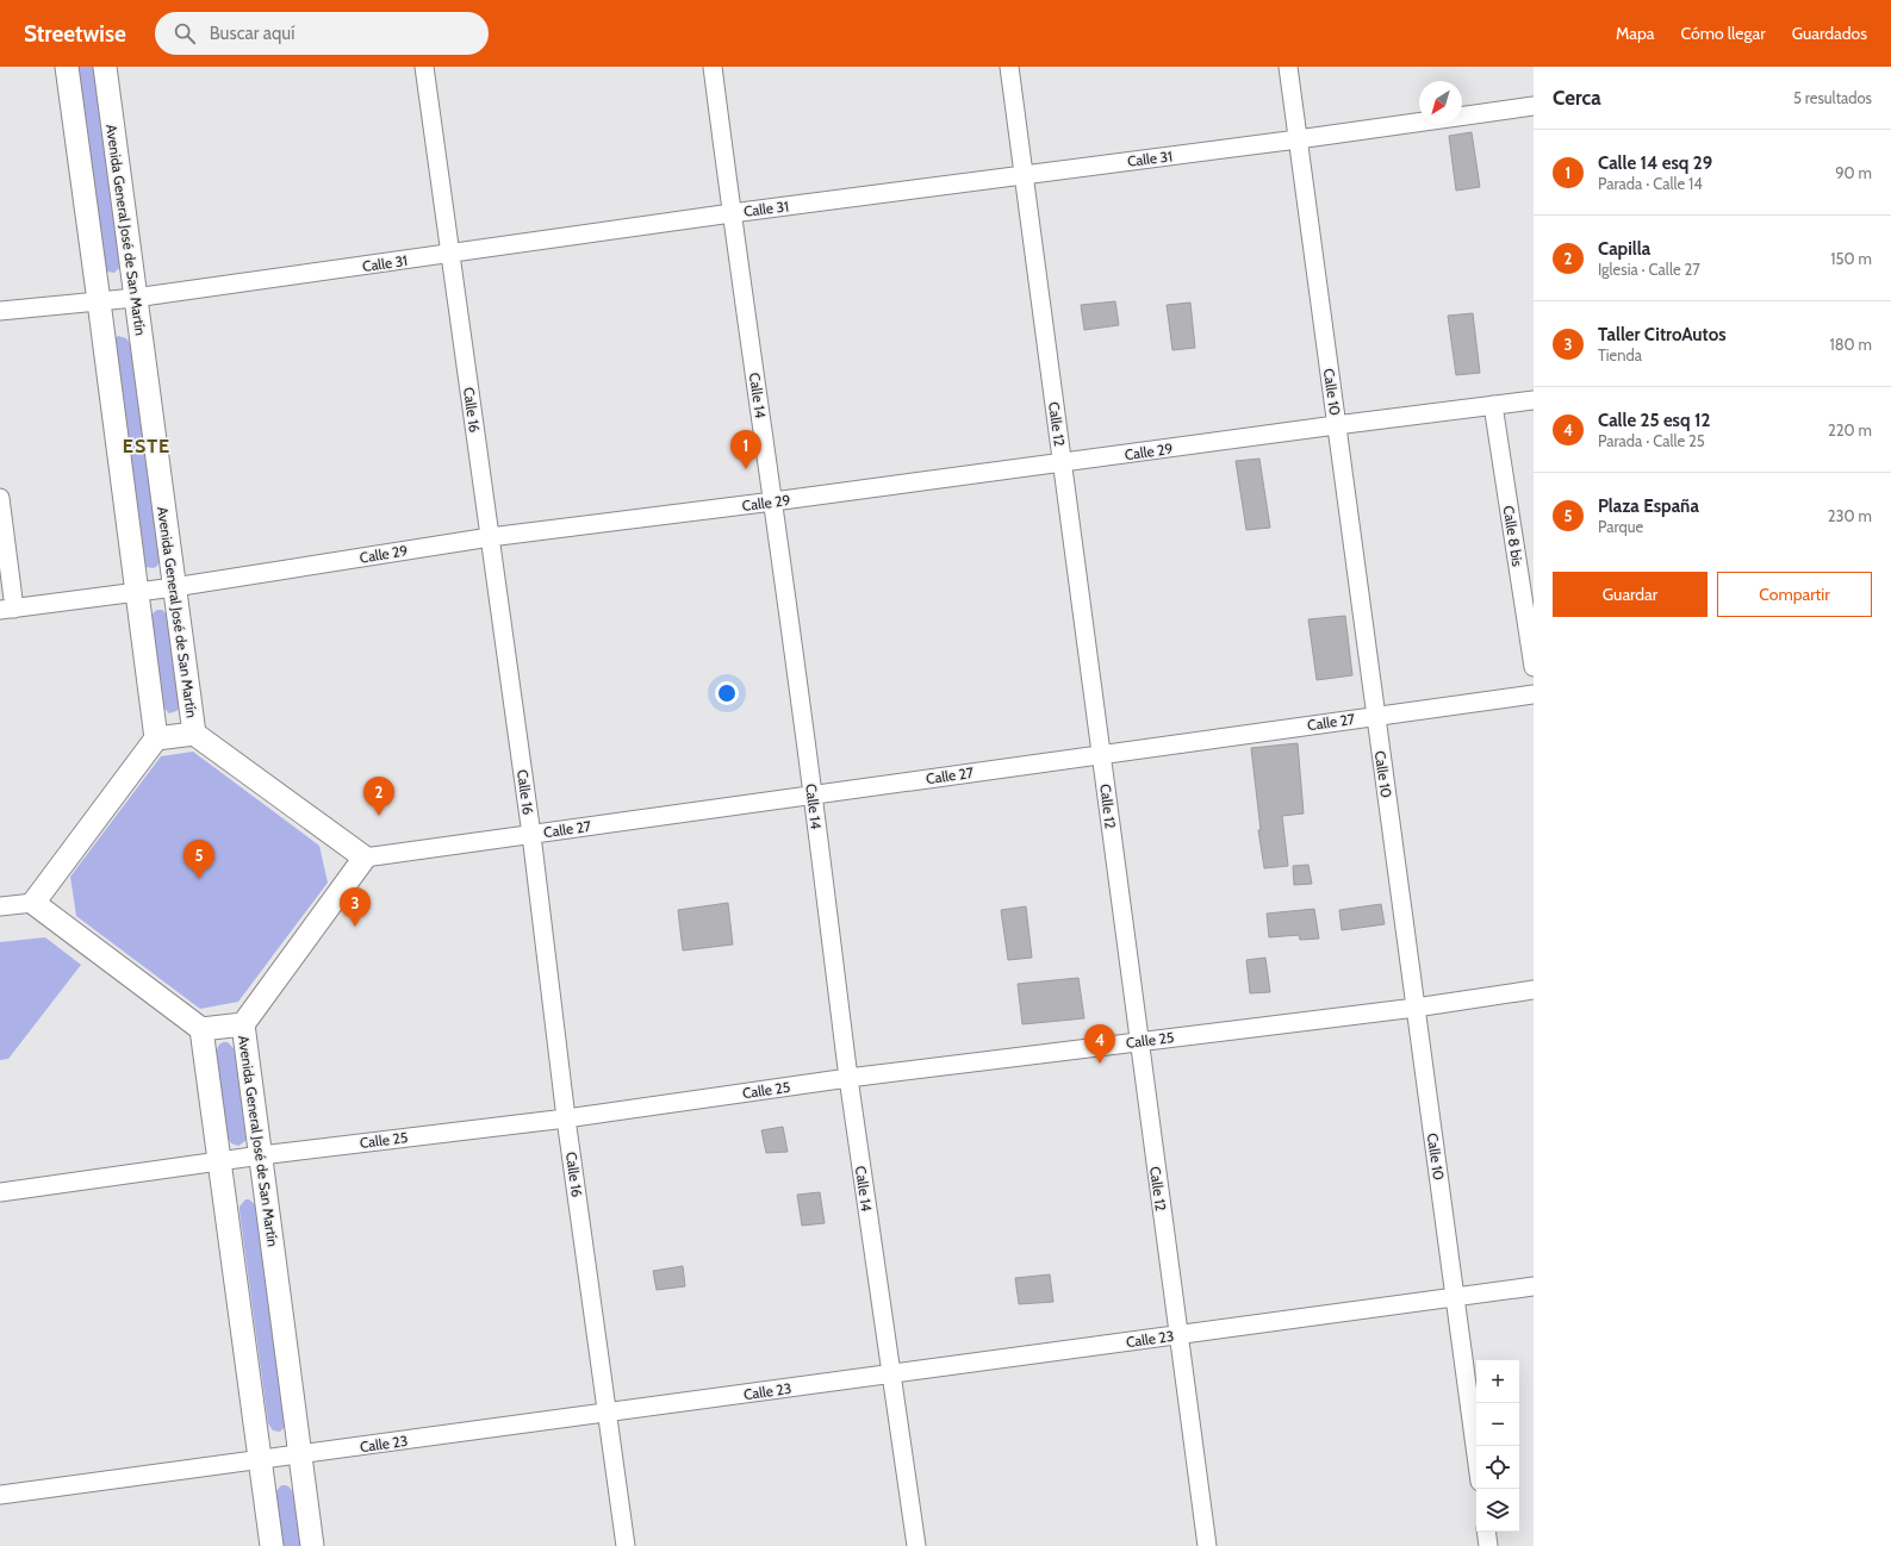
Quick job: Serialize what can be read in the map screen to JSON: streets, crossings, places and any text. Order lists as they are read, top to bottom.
{
  "streets": {
    "main road": ["Avenida General José de San Martín"],
    "street": [
      "Calle 31",
      "Calle 10",
      "Calle 14",
      "Calle 16",
      "Calle 12",
      "Calle 29",
      "Calle 8 bis",
      "Calle 27",
      "Calle 25",
      "Calle 23"
    ]
  },
  "crossings": [
    ["Calle 31", "Avenida General José de San Martín"],
    ["Calle 31", "Calle 10"],
    ["Calle 31", "Calle 14"],
    ["Calle 31", "Calle 16"],
    ["Calle 31", "Calle 12"],
    ["Avenida General José de San Martín", "Calle 29"],
    ["Avenida General José de San Martín", "Calle 27"],
    ["Avenida General José de San Martín", "Calle 25"],
    ["Avenida General José de San Martín", "Calle 23"],
    ["Calle 10", "Calle 29"],
    ["Calle 10", "Calle 27"],
    ["Calle 10", "Calle 25"],
    ["Calle 10", "Calle 23"],
    ["Calle 14", "Calle 29"],
    ["Calle 14", "Calle 27"],
    ["Calle 14", "Calle 25"],
    ["Calle 14", "Calle 23"],
    ["Calle 16", "Calle 29"],
    ["Calle 16", "Calle 27"],
    ["Calle 16", "Calle 25"],
    ["Calle 16", "Calle 23"],
    ["Calle 12", "Calle 29"],
    ["Calle 12", "Calle 27"],
    ["Calle 12", "Calle 25"],
    ["Calle 12", "Calle 23"],
    ["Calle 29", "Calle 8 bis"]
  ],
  "districts": ["ESTE"],
  "north": "bottom left",
  "page": {
    "header": "Streetwise",
    "search": "Buscar aquí",
    "nav": ["Mapa", "Cómo llegar", "Guardados"],
    "heading": ["Cerca", "5 resultados"],
    "list": [
      {
        "mark": "1",
        "name": "Calle 14 esq 29",
        "note": "Parada · Calle 14",
        "value": "90 m"
      },
      {
        "mark": "2",
        "name": "Capilla",
        "note": "Iglesia · Calle 27",
        "value": "150 m"
      },
      {
        "mark": "3",
        "name": "Taller CitroAutos",
        "note": "Tienda",
        "value": "180 m"
      },
      {
        "mark": "4",
        "name": "Calle 25 esq 12",
        "note": "Parada · Calle 25",
        "value": "220 m"
      },
      {
        "mark": "5",
        "name": "Plaza España",
        "note": "Parque",
        "value": "230 m"
      }
    ],
    "pins": [
      "1",
      "2",
      "5",
      "3",
      "4"
    ],
    "buttons": ["Guardar", "Compartir"],
    "map_buttons": ["+", "−"]
  }
}
